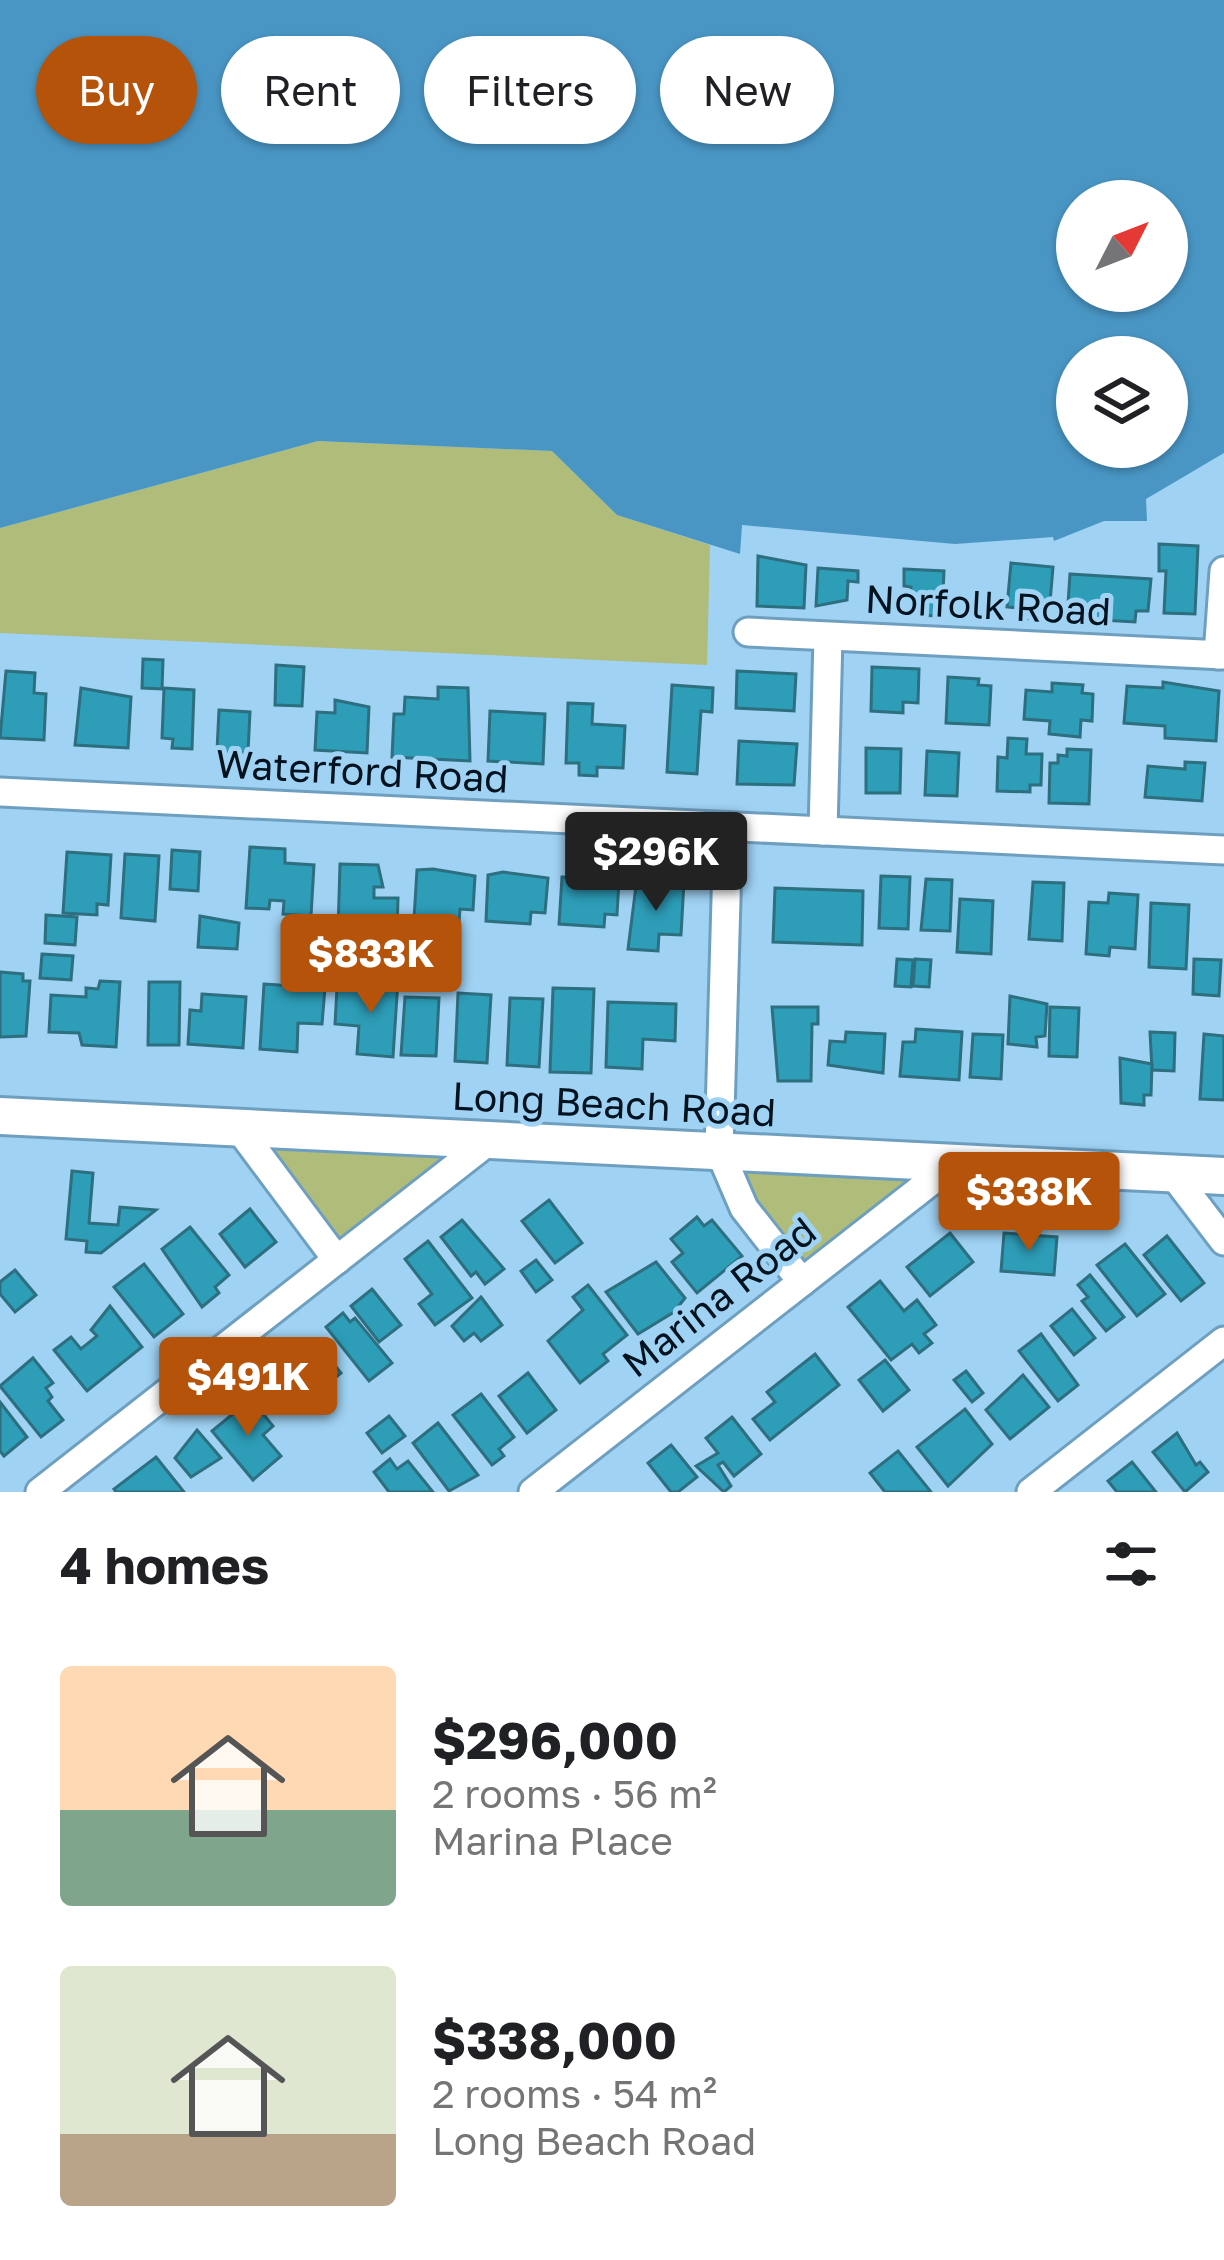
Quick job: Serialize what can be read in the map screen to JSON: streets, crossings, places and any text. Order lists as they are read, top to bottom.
{
  "streets": {
    "main road": ["Long Beach Road"],
    "street": ["Norfolk Road", "Waterford Road", "Marina Road"]
  },
  "crossings": [
    ["Long Beach Road", "Marina Road"]
  ],
  "north": "top right",
  "page": {
    "chip": [
      "Buy",
      "Rent",
      "Filters",
      "New"
    ],
    "price": [
      "$296K",
      "$833K",
      "$338K",
      "$491K"
    ],
    "heading": "4 homes",
    "list": [
      {
        "name": "$296,000",
        "note": "2 rooms · 56 m² · Marina Place"
      },
      {
        "name": "$338,000",
        "note": "2 rooms · 54 m² · Long Beach Road"
      }
    ]
  }
}
